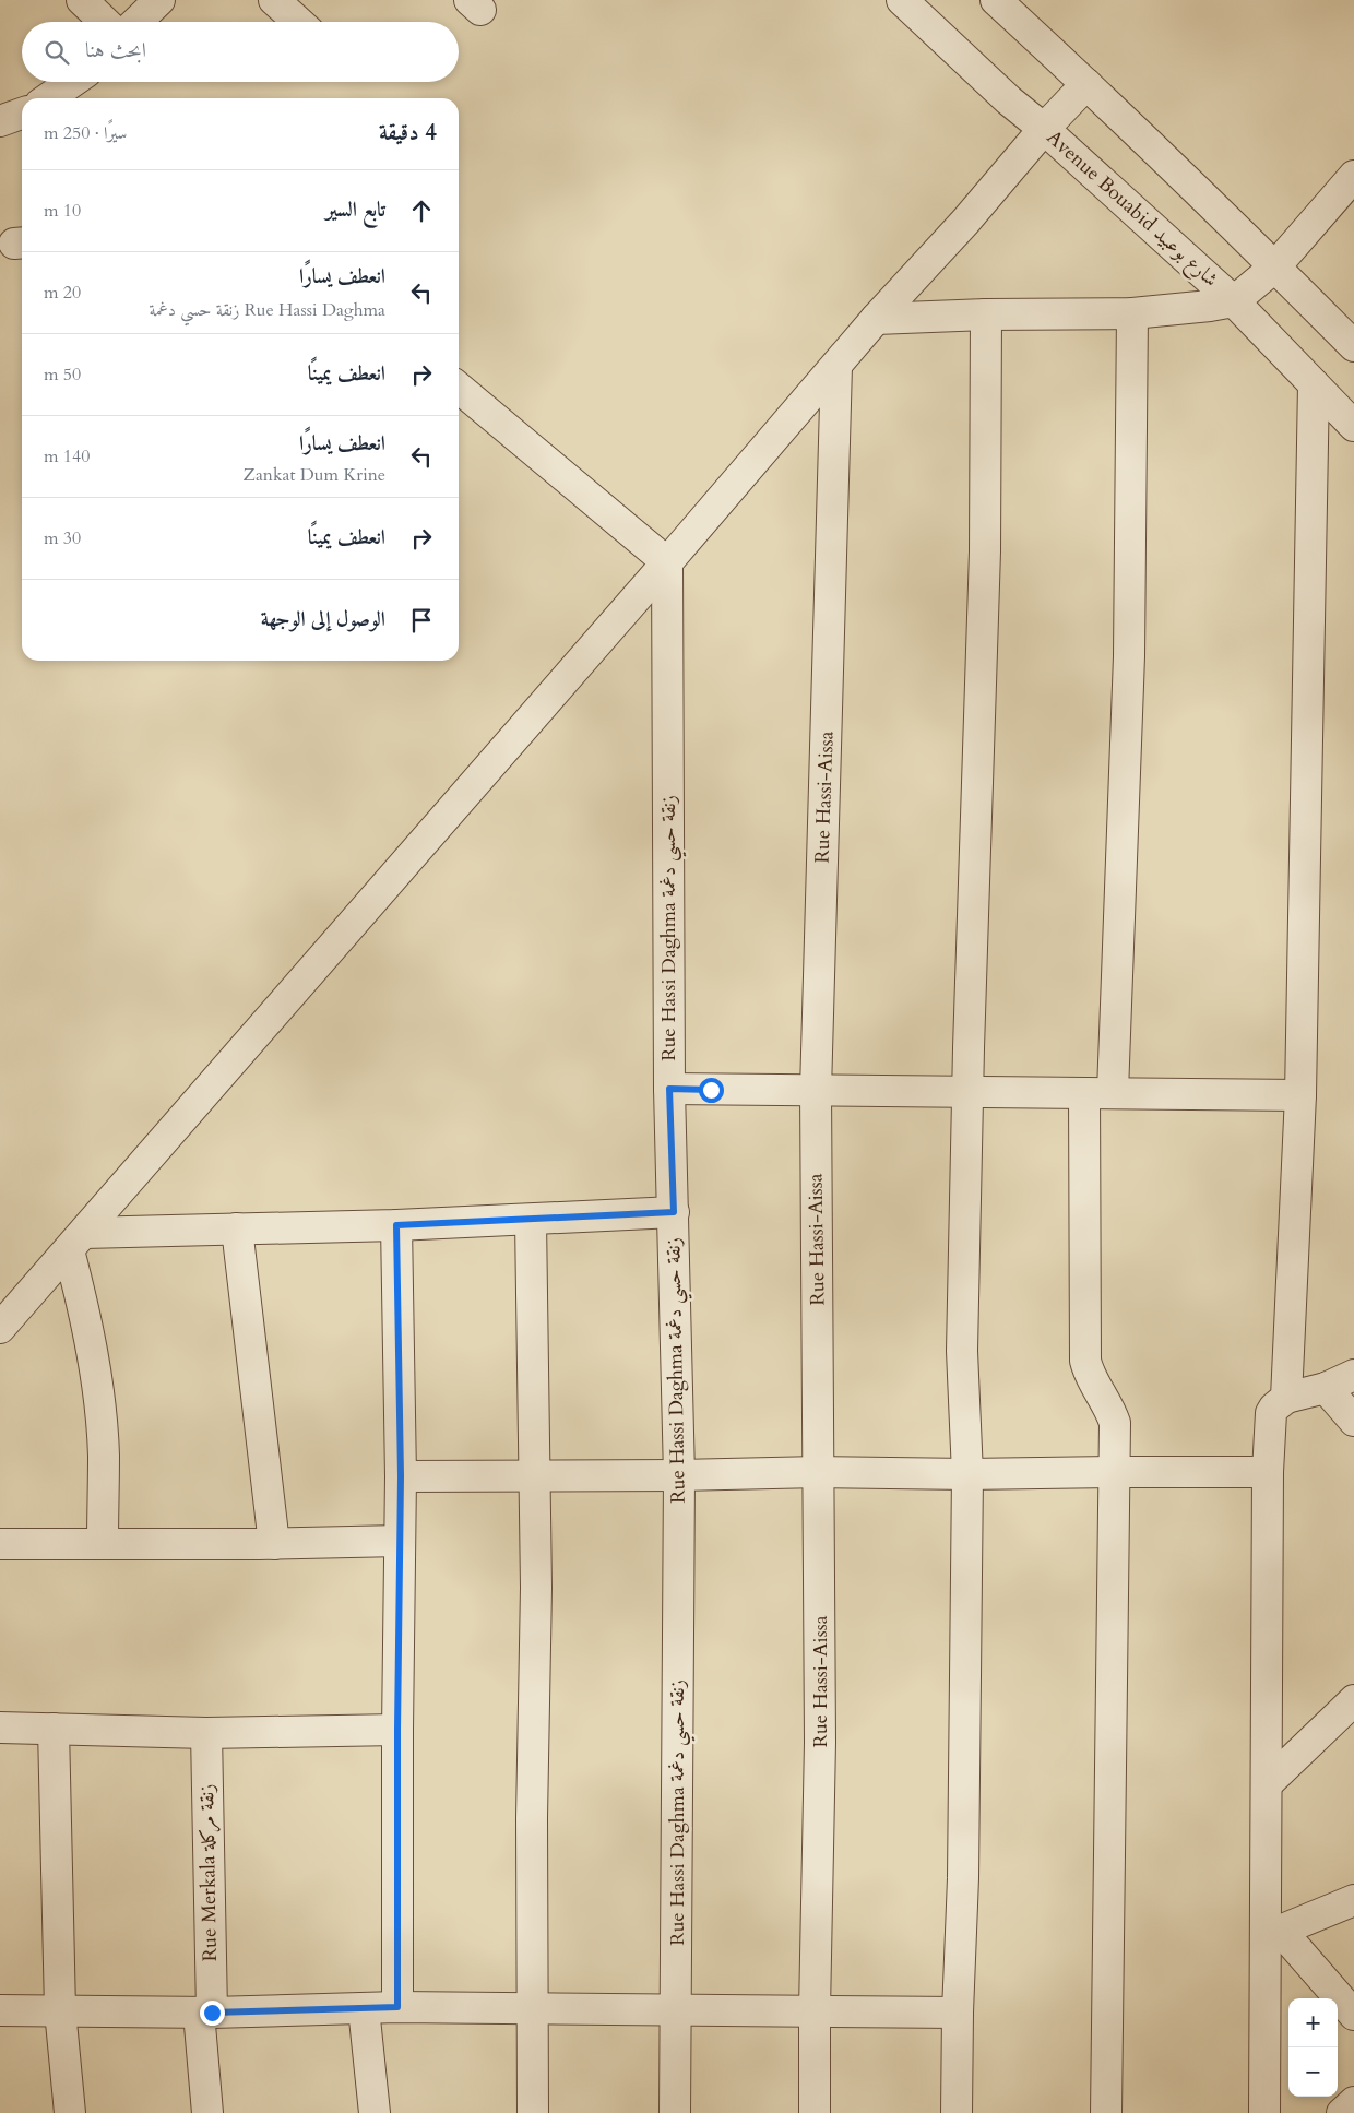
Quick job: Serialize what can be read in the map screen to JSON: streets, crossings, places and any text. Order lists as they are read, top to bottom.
{
  "streets": {
    "street": [
      "Avenue Bouabid شارع بوعبيد",
      "Rue Hassi-Aissa",
      "Rue Hassi Daghma زنقة حسي دغمة",
      "Rue Merkala زنقة مركلة"
    ]
  },
  "page": {
    "search": "ابحث هنا",
    "heading": ["4 دقيقة", "سيرًا · 250 m"],
    "list": [
      ["تابع السير", "10 m"],
      ["انعطف يسارًا", "Rue Hassi Daghma زنقة حسي دغمة", "20 m"],
      ["انعطف يمينًا", "50 m"],
      ["انعطف يسارًا", "Zankat Dum Krine", "140 m"],
      ["انعطف يمينًا", "30 m"],
      "الوصول إلى الوجهة"
    ],
    "map_buttons": ["+", "−"]
  }
}
